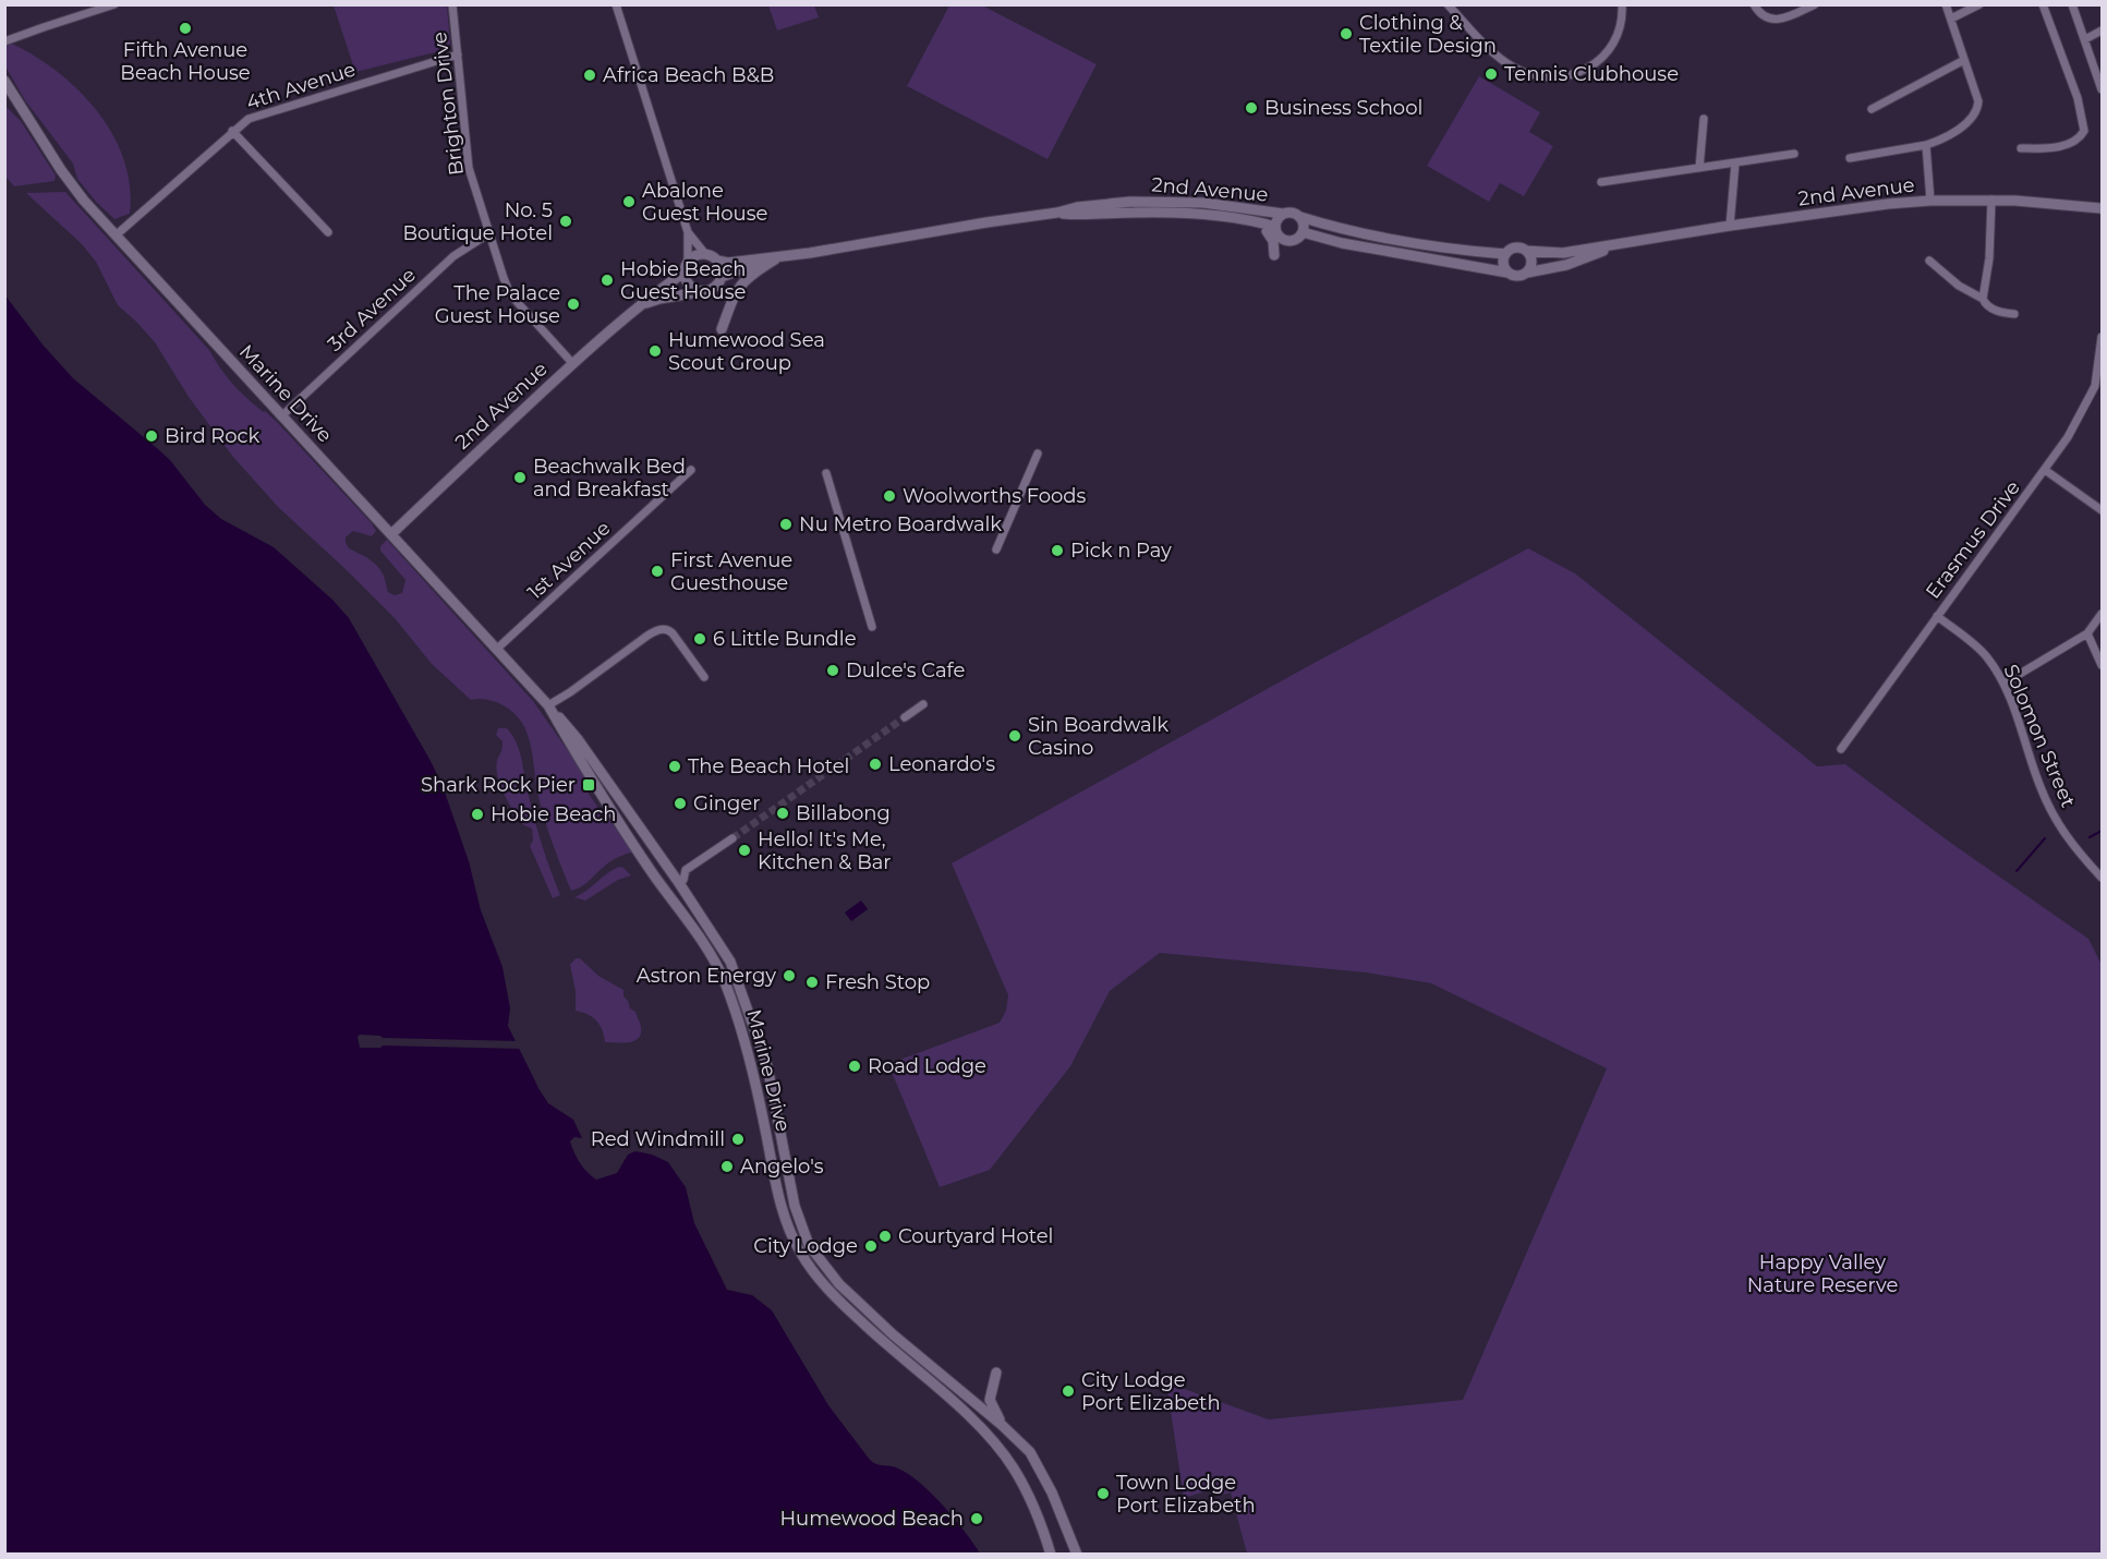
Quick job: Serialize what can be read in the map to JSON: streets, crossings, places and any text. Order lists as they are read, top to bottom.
{
  "streets": {
    "main road": ["2nd Avenue", "Marine Drive"],
    "street": [
      "4th Avenue",
      "Brighton Drive",
      "3rd Avenue",
      "Erasmus Drive",
      "1st Avenue",
      "Solomon Street"
    ]
  },
  "crossings": [
    ["4th Avenue", "Brighton Drive"],
    ["4th Avenue", "Marine Drive"],
    ["Brighton Drive", "2nd Avenue"],
    ["Brighton Drive", "3rd Avenue"],
    ["2nd Avenue", "Marine Drive"],
    ["3rd Avenue", "Marine Drive"],
    ["Marine Drive", "1st Avenue"],
    ["Erasmus Drive", "Solomon Street"]
  ],
  "parks": ["Happy Valley Nature Reserve"],
  "places": {
    "other": [
      "Fifth Avenue Beach House",
      "Clothing & Textile Design",
      "Tennis Clubhouse",
      "Africa Beach B&B",
      "Business School",
      "Abalone Guest House",
      "No. 5 Boutique Hotel",
      "Hobie Beach Guest House",
      "The Palace Guest House",
      "Humewood Sea Scout Group",
      "Bird Rock",
      "Beachwalk Bed and Breakfast",
      "Woolworths Foods",
      "Nu Metro Boardwalk",
      "Pick n Pay",
      "First Avenue Guesthouse",
      "6 Little Bundle",
      "Dulce's Cafe",
      "Sin Boardwalk Casino",
      "Leonardo's",
      "The Beach Hotel",
      "Ginger",
      "Billabong",
      "Hobie Beach",
      "Hello! It's Me, Kitchen & Bar",
      "Astron Energy",
      "Fresh Stop",
      "Road Lodge",
      "Red Windmill",
      "Angelo's",
      "Courtyard Hotel",
      "City Lodge",
      "City Lodge Port Elizabeth",
      "Town Lodge Port Elizabeth",
      "Humewood Beach"
    ],
    "transit": ["Shark Rock Pier"]
  }
}
